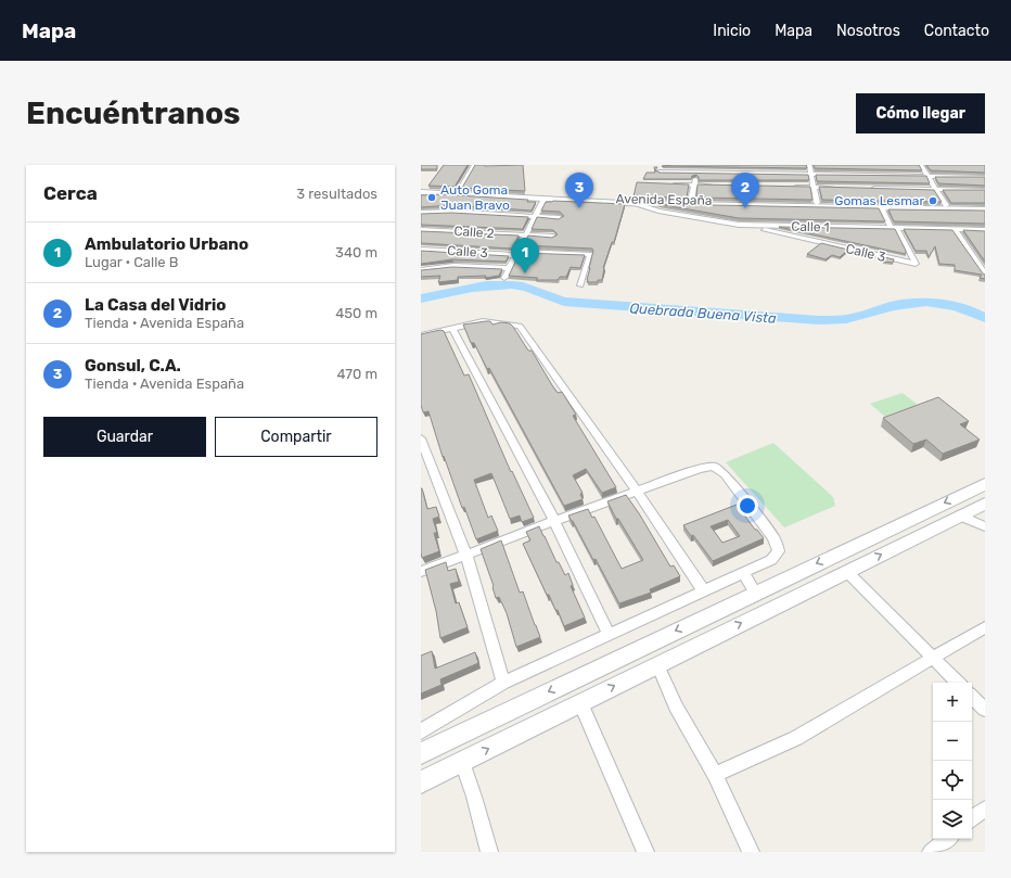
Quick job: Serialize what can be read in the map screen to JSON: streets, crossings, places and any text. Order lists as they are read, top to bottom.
{
  "streets": {
    "main road": ["Avenida España"],
    "street": ["Calle 1", "Calle 2", "Calle 3"]
  },
  "crossings": [
    ["Avenida España", "Calle 1"],
    ["Calle 1", "Calle 3"]
  ],
  "water": ["Quebrada Buena Vista"],
  "places": ["Auto Goma Juan Bravo", "Gomas Lesmar"],
  "page": {
    "header": "Mapa",
    "nav": [
      "Inicio",
      "Mapa",
      "Nosotros",
      "Contacto"
    ],
    "buttons": [
      "Cómo llegar",
      ["Guardar", "Compartir"]
    ],
    "title": "Encuéntranos",
    "heading": ["Cerca", "3 resultados"],
    "pins": ["2", "3", "1"],
    "list": [
      {
        "mark": "1",
        "name": "Ambulatorio Urbano",
        "note": "Lugar · Calle B",
        "value": "340 m"
      },
      {
        "mark": "2",
        "name": "La Casa del Vidrio",
        "note": "Tienda · Avenida España",
        "value": "450 m"
      },
      {
        "mark": "3",
        "name": "Gonsul, C.A.",
        "note": "Tienda · Avenida España",
        "value": "470 m"
      }
    ],
    "map_buttons": ["+", "−"]
  }
}
